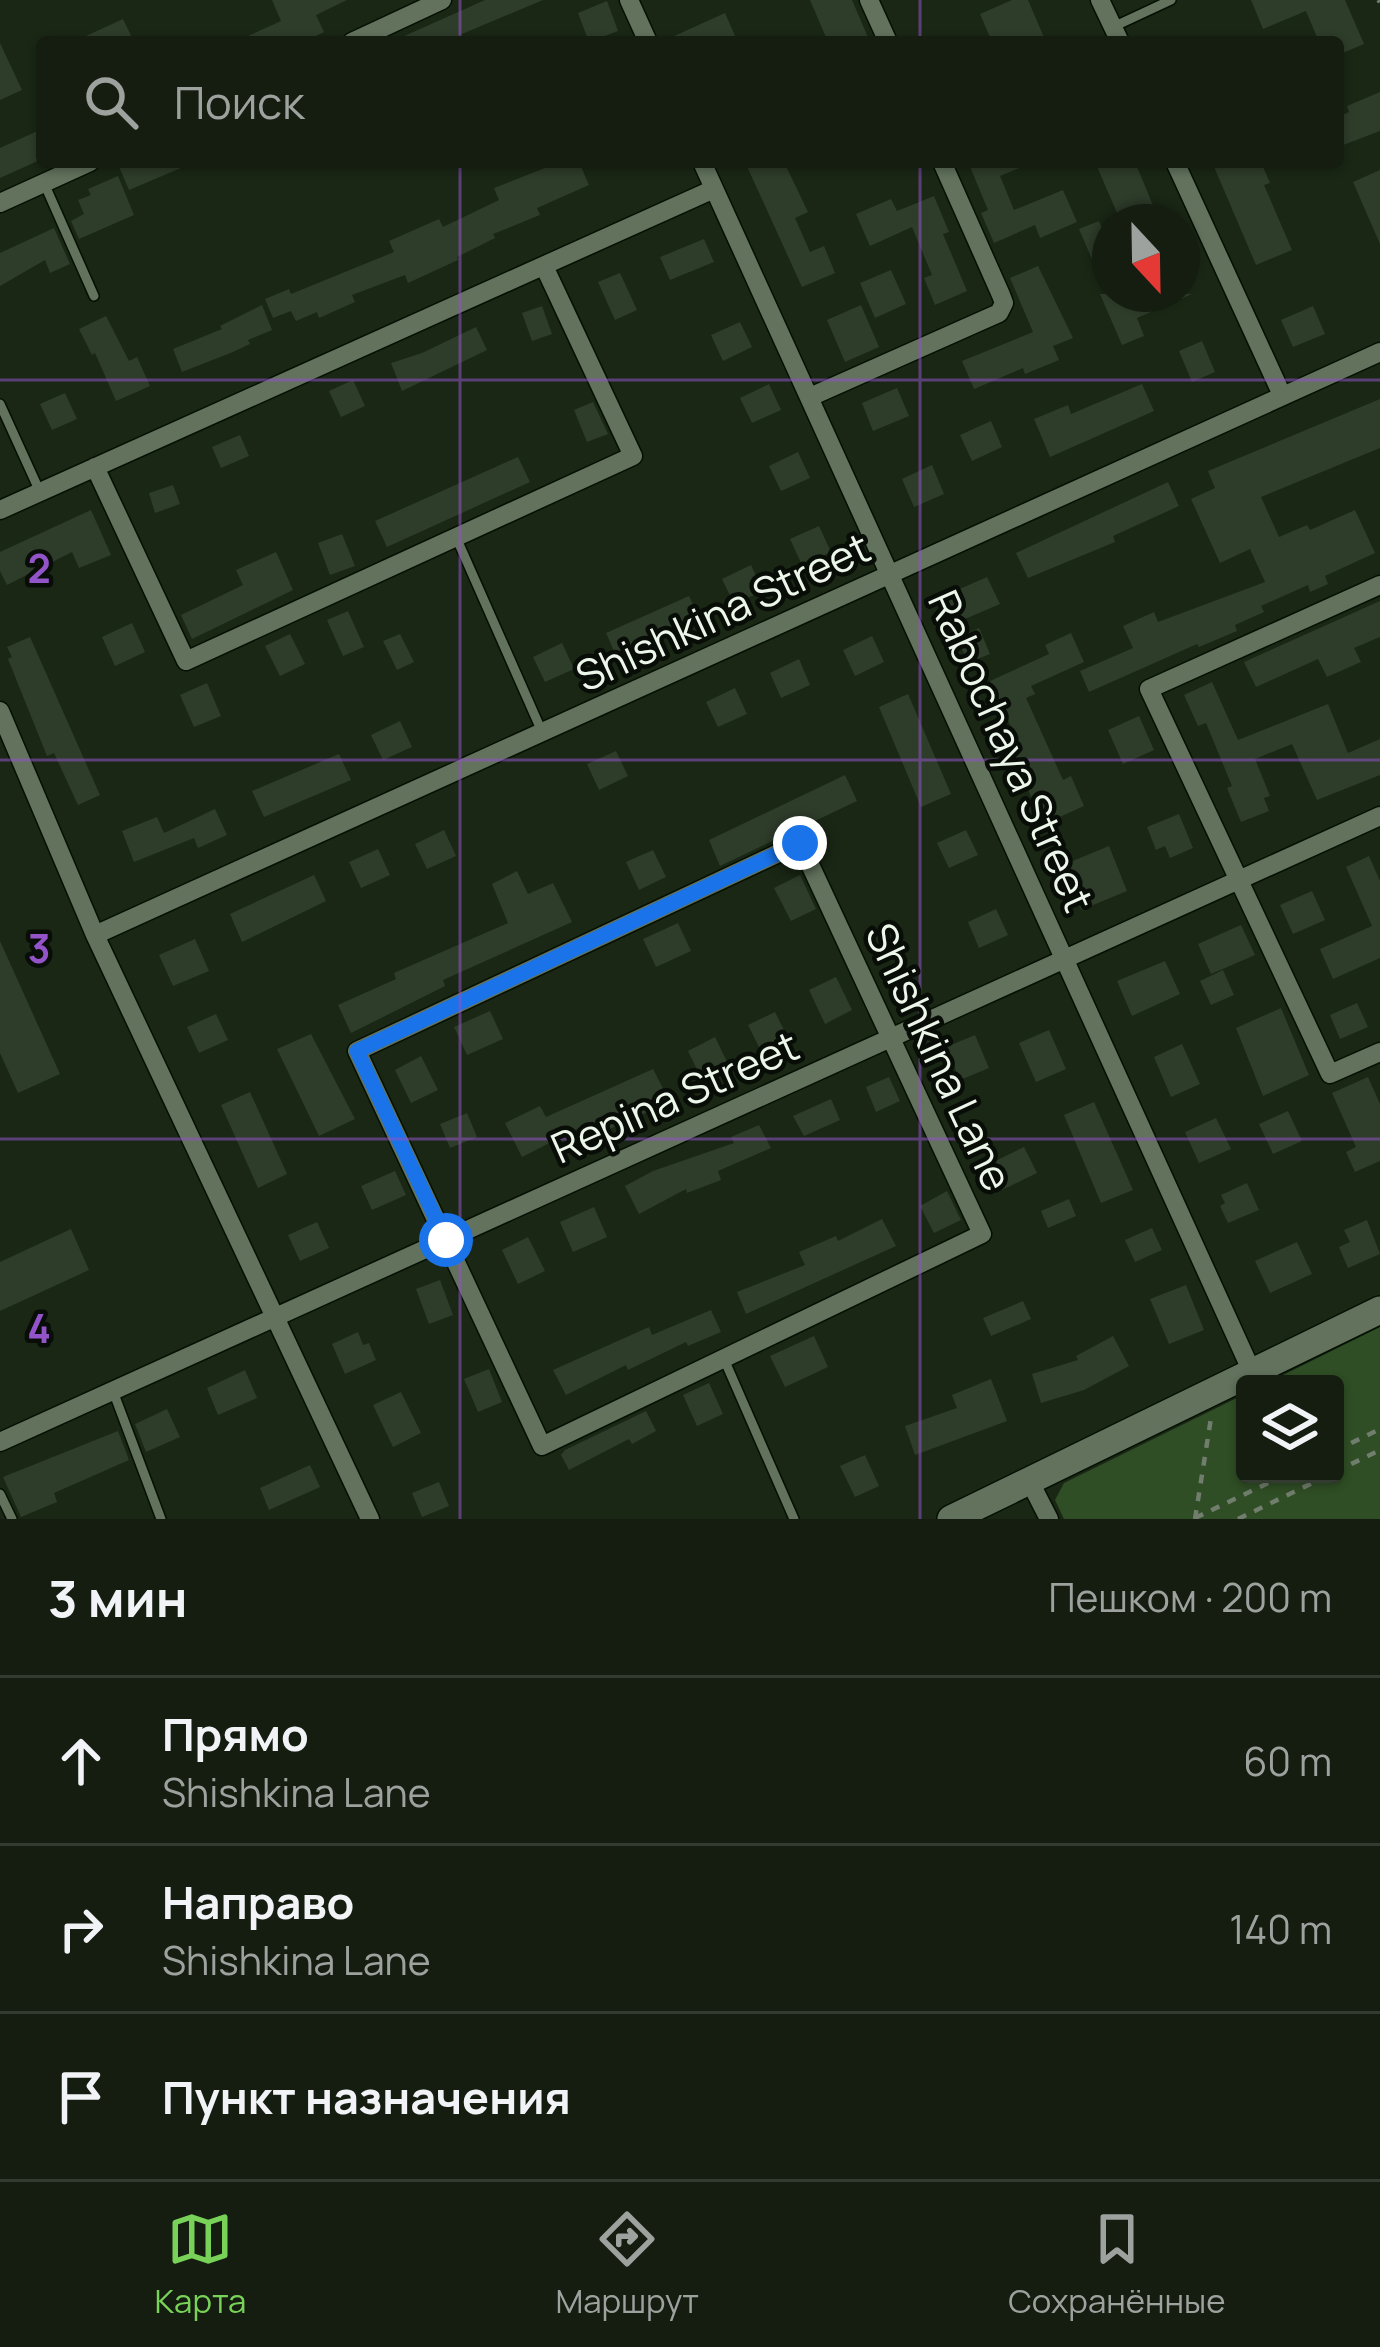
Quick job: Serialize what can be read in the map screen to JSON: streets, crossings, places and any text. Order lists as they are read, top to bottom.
{
  "streets": {
    "street": [
      "Shishkina Street",
      "Rabochaya Street",
      "Shishkina Lane",
      "Repina Street"
    ]
  },
  "crossings": [
    ["Shishkina Street", "Rabochaya Street"],
    ["Rabochaya Street", "Repina Street"],
    ["Shishkina Lane", "Repina Street"]
  ],
  "north": "bottom",
  "page": {
    "search": "Поиск",
    "heading": ["3 мин", "Пешком · 200 m"],
    "list": [
      ["Прямо", "Shishkina Lane", "60 m"],
      ["Направо", "Shishkina Lane", "140 m"],
      "Пункт назначения"
    ],
    "nav": ["Карта", "Маршрут", "Сохранённые"]
  },
  "grid": {
    "rows": ["2", "3", "4"]
  }
}
